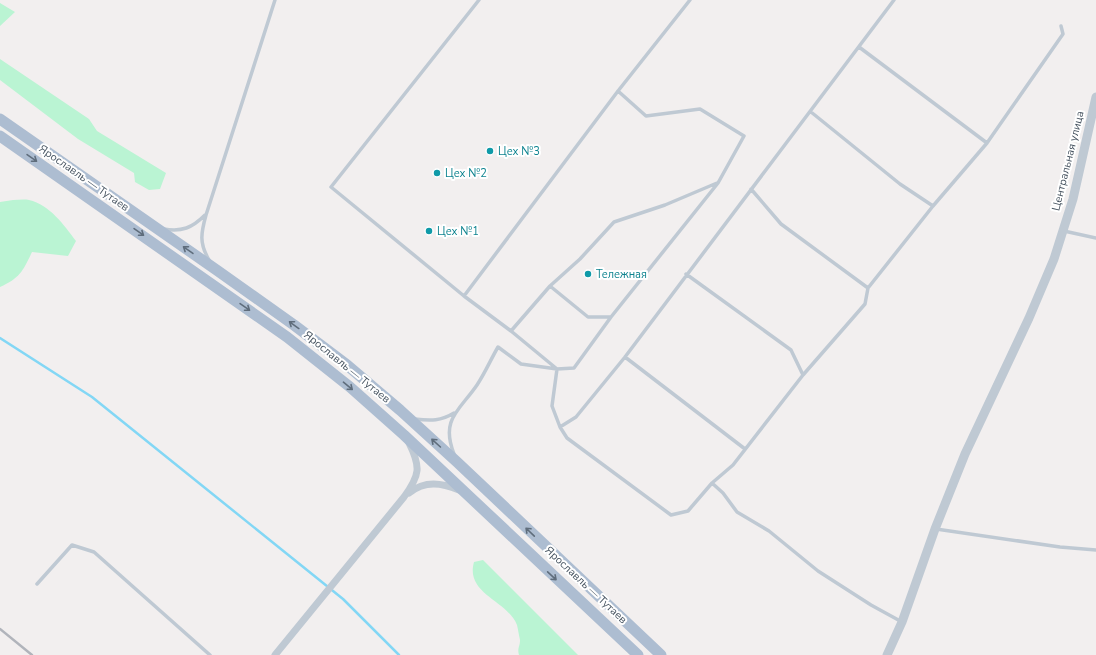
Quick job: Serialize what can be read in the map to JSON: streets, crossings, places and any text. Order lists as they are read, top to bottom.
{
  "streets": {
    "main road": ["Ярославль — Тутаев"],
    "street": ["Центральная улица"]
  },
  "places": [
    "Цех №3",
    "Цех №2",
    "Цех №1",
    "Тележная"
  ]
}
